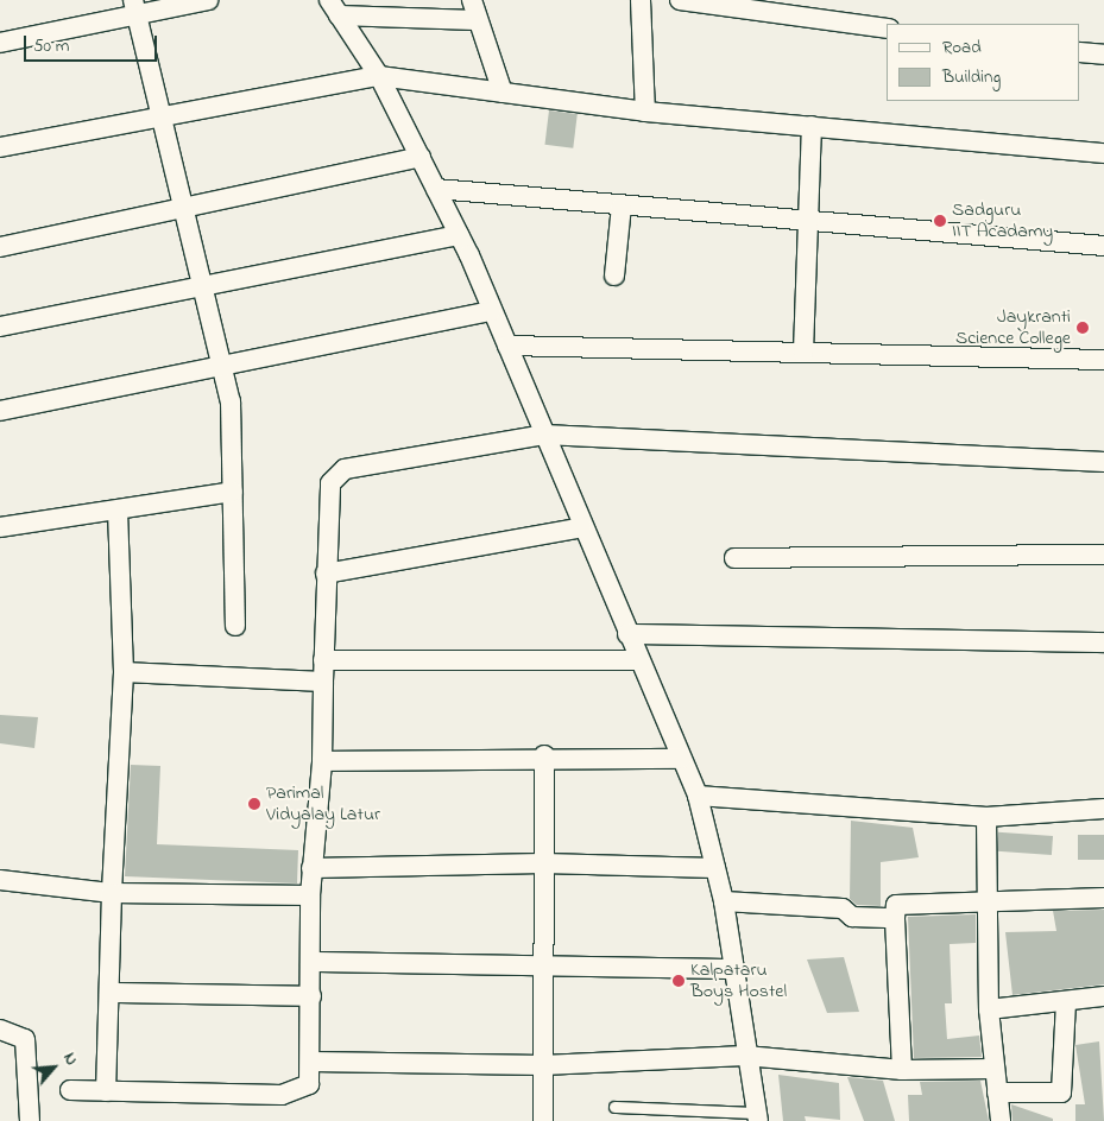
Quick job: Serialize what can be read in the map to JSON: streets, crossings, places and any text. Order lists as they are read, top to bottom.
{
  "places": [
    "Sadguru IIT Acadamy",
    "Jaykranti Science College",
    "Parimal Vidyalay Latur",
    "Kalpataru Boys Hostel"
  ],
  "legend": ["Road", "Building"],
  "scale_bar": "50 m",
  "north": "top right"
}
